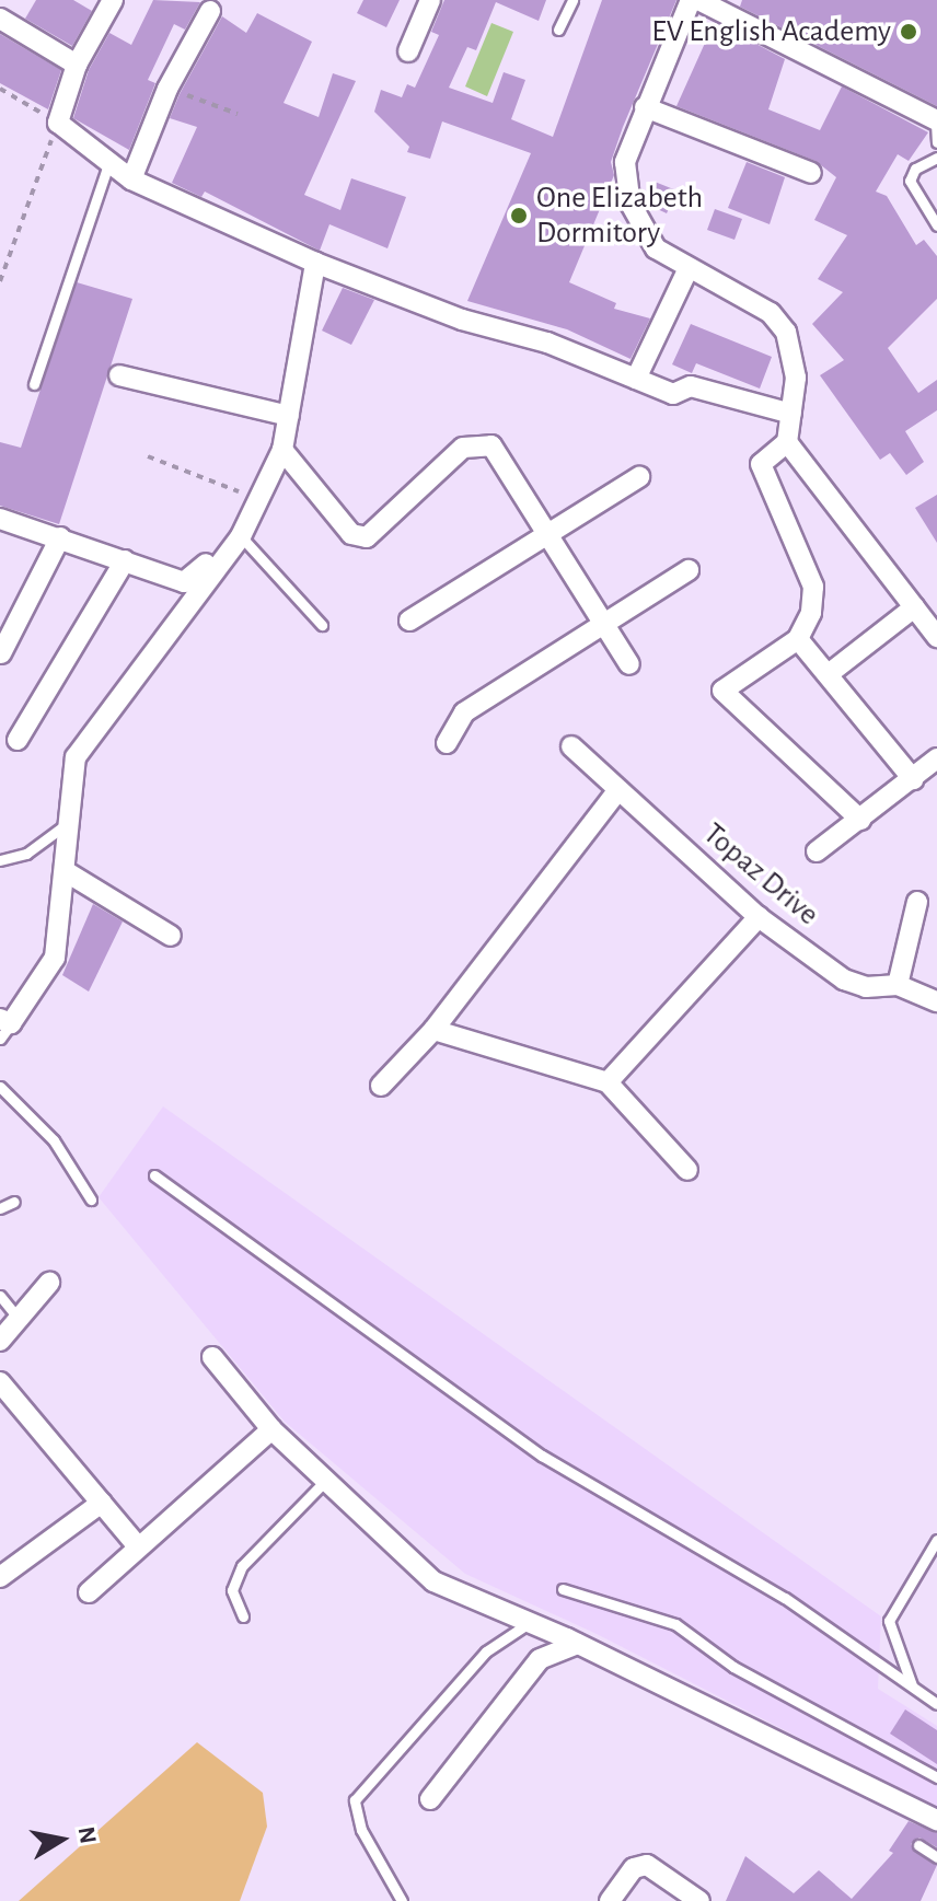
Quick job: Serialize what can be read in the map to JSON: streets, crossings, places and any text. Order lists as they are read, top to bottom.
{
  "streets": {
    "street": ["Topaz Drive"]
  },
  "places": ["EV English Academy", "One Elizabeth Dormitory"],
  "north": "right"
}
